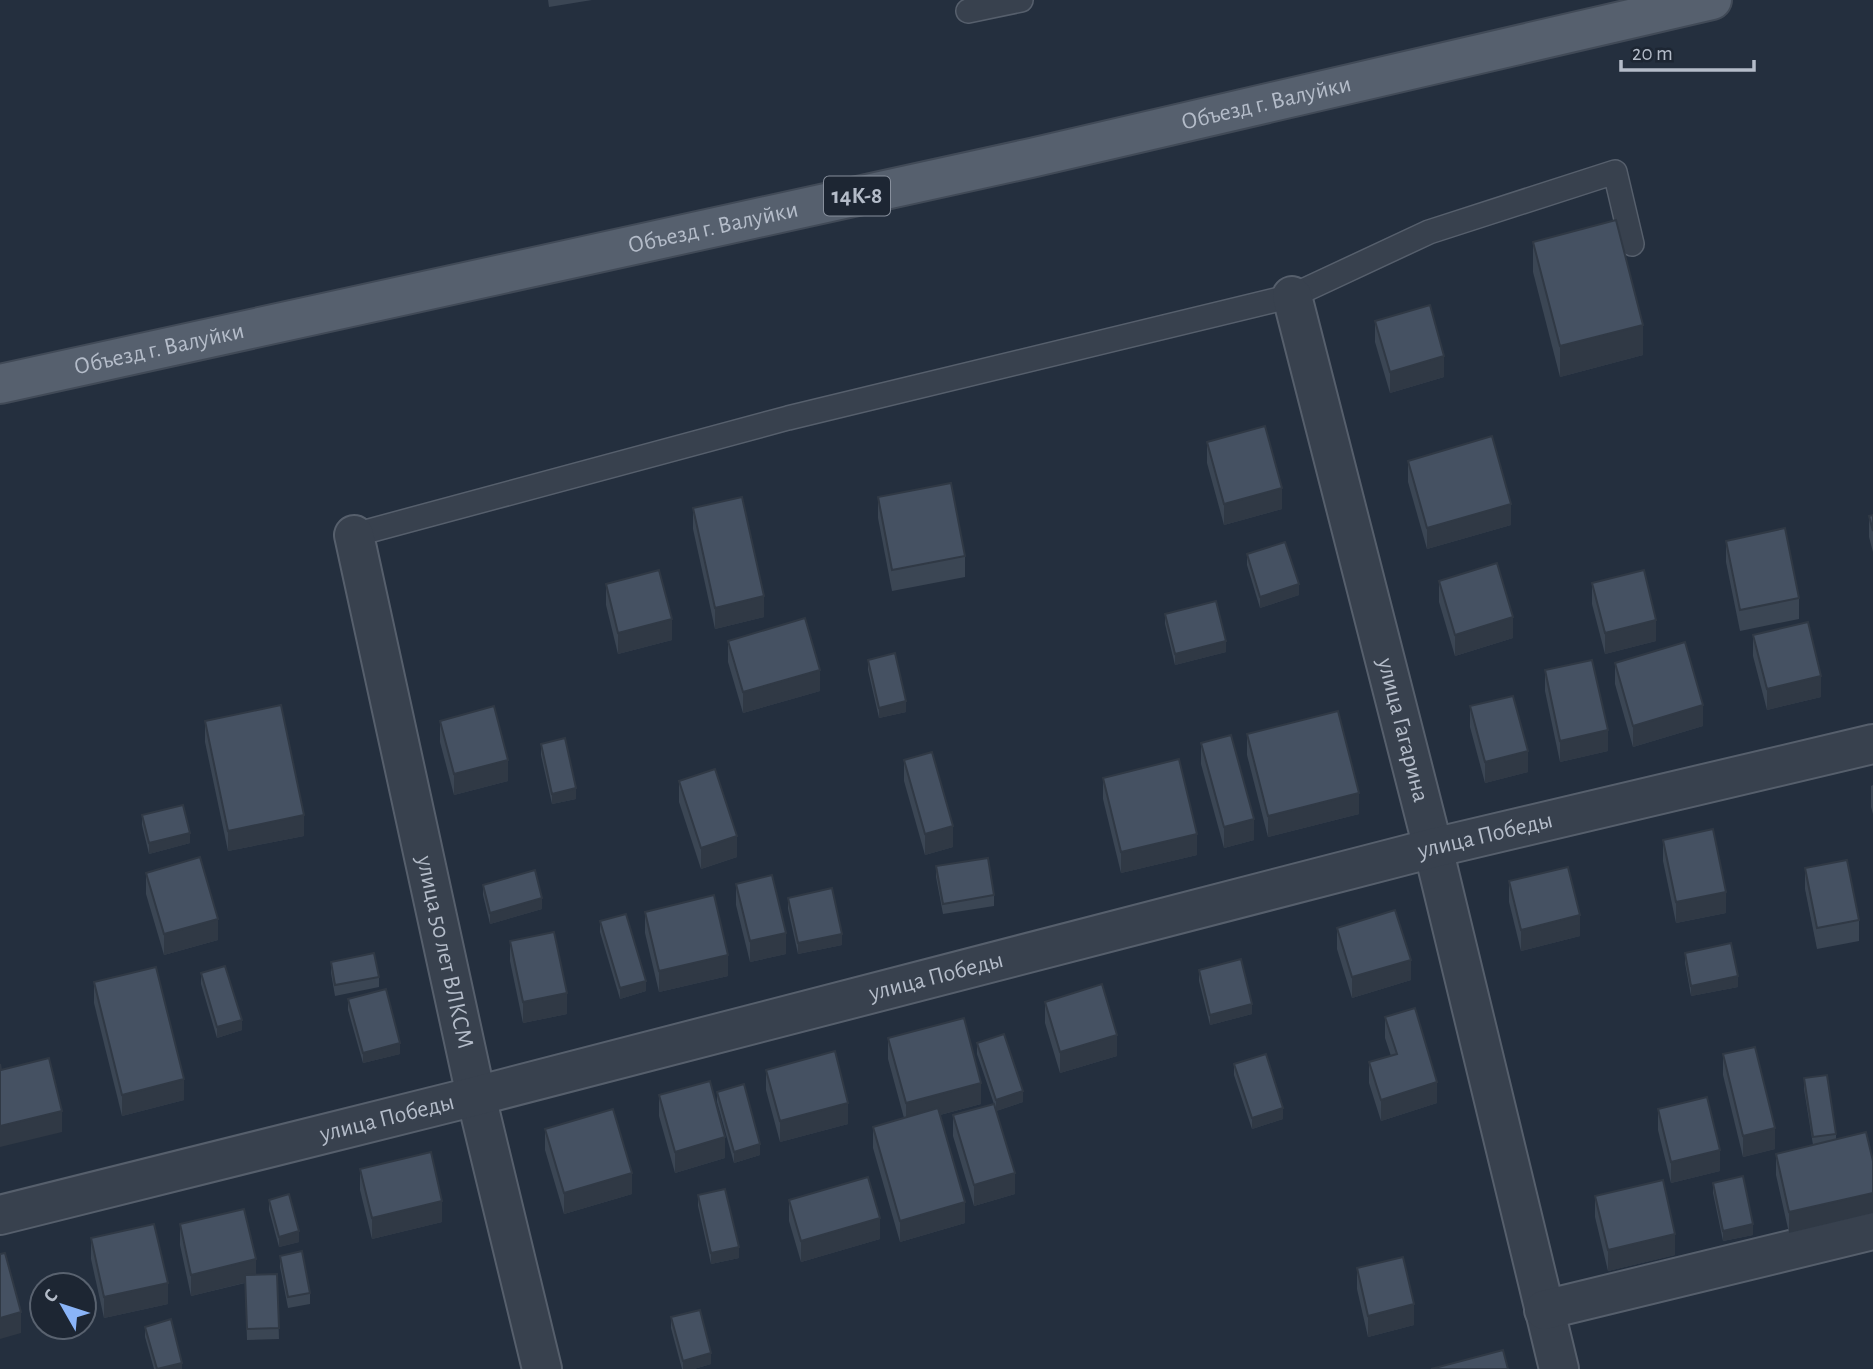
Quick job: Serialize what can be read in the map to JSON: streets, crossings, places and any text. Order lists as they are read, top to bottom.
{
  "streets": {
    "main road": ["Объезд г. Валуйки", "14К-8"],
    "street": ["улица Гагарина", "улица Победы", "улица 50 лет ВЛКСМ"]
  },
  "crossings": [
    ["улица Гагарина", "улица Победы"],
    ["улица Победы", "улица 50 лет ВЛКСМ"]
  ],
  "scale_bar": "20 m",
  "north": "top left"
}
